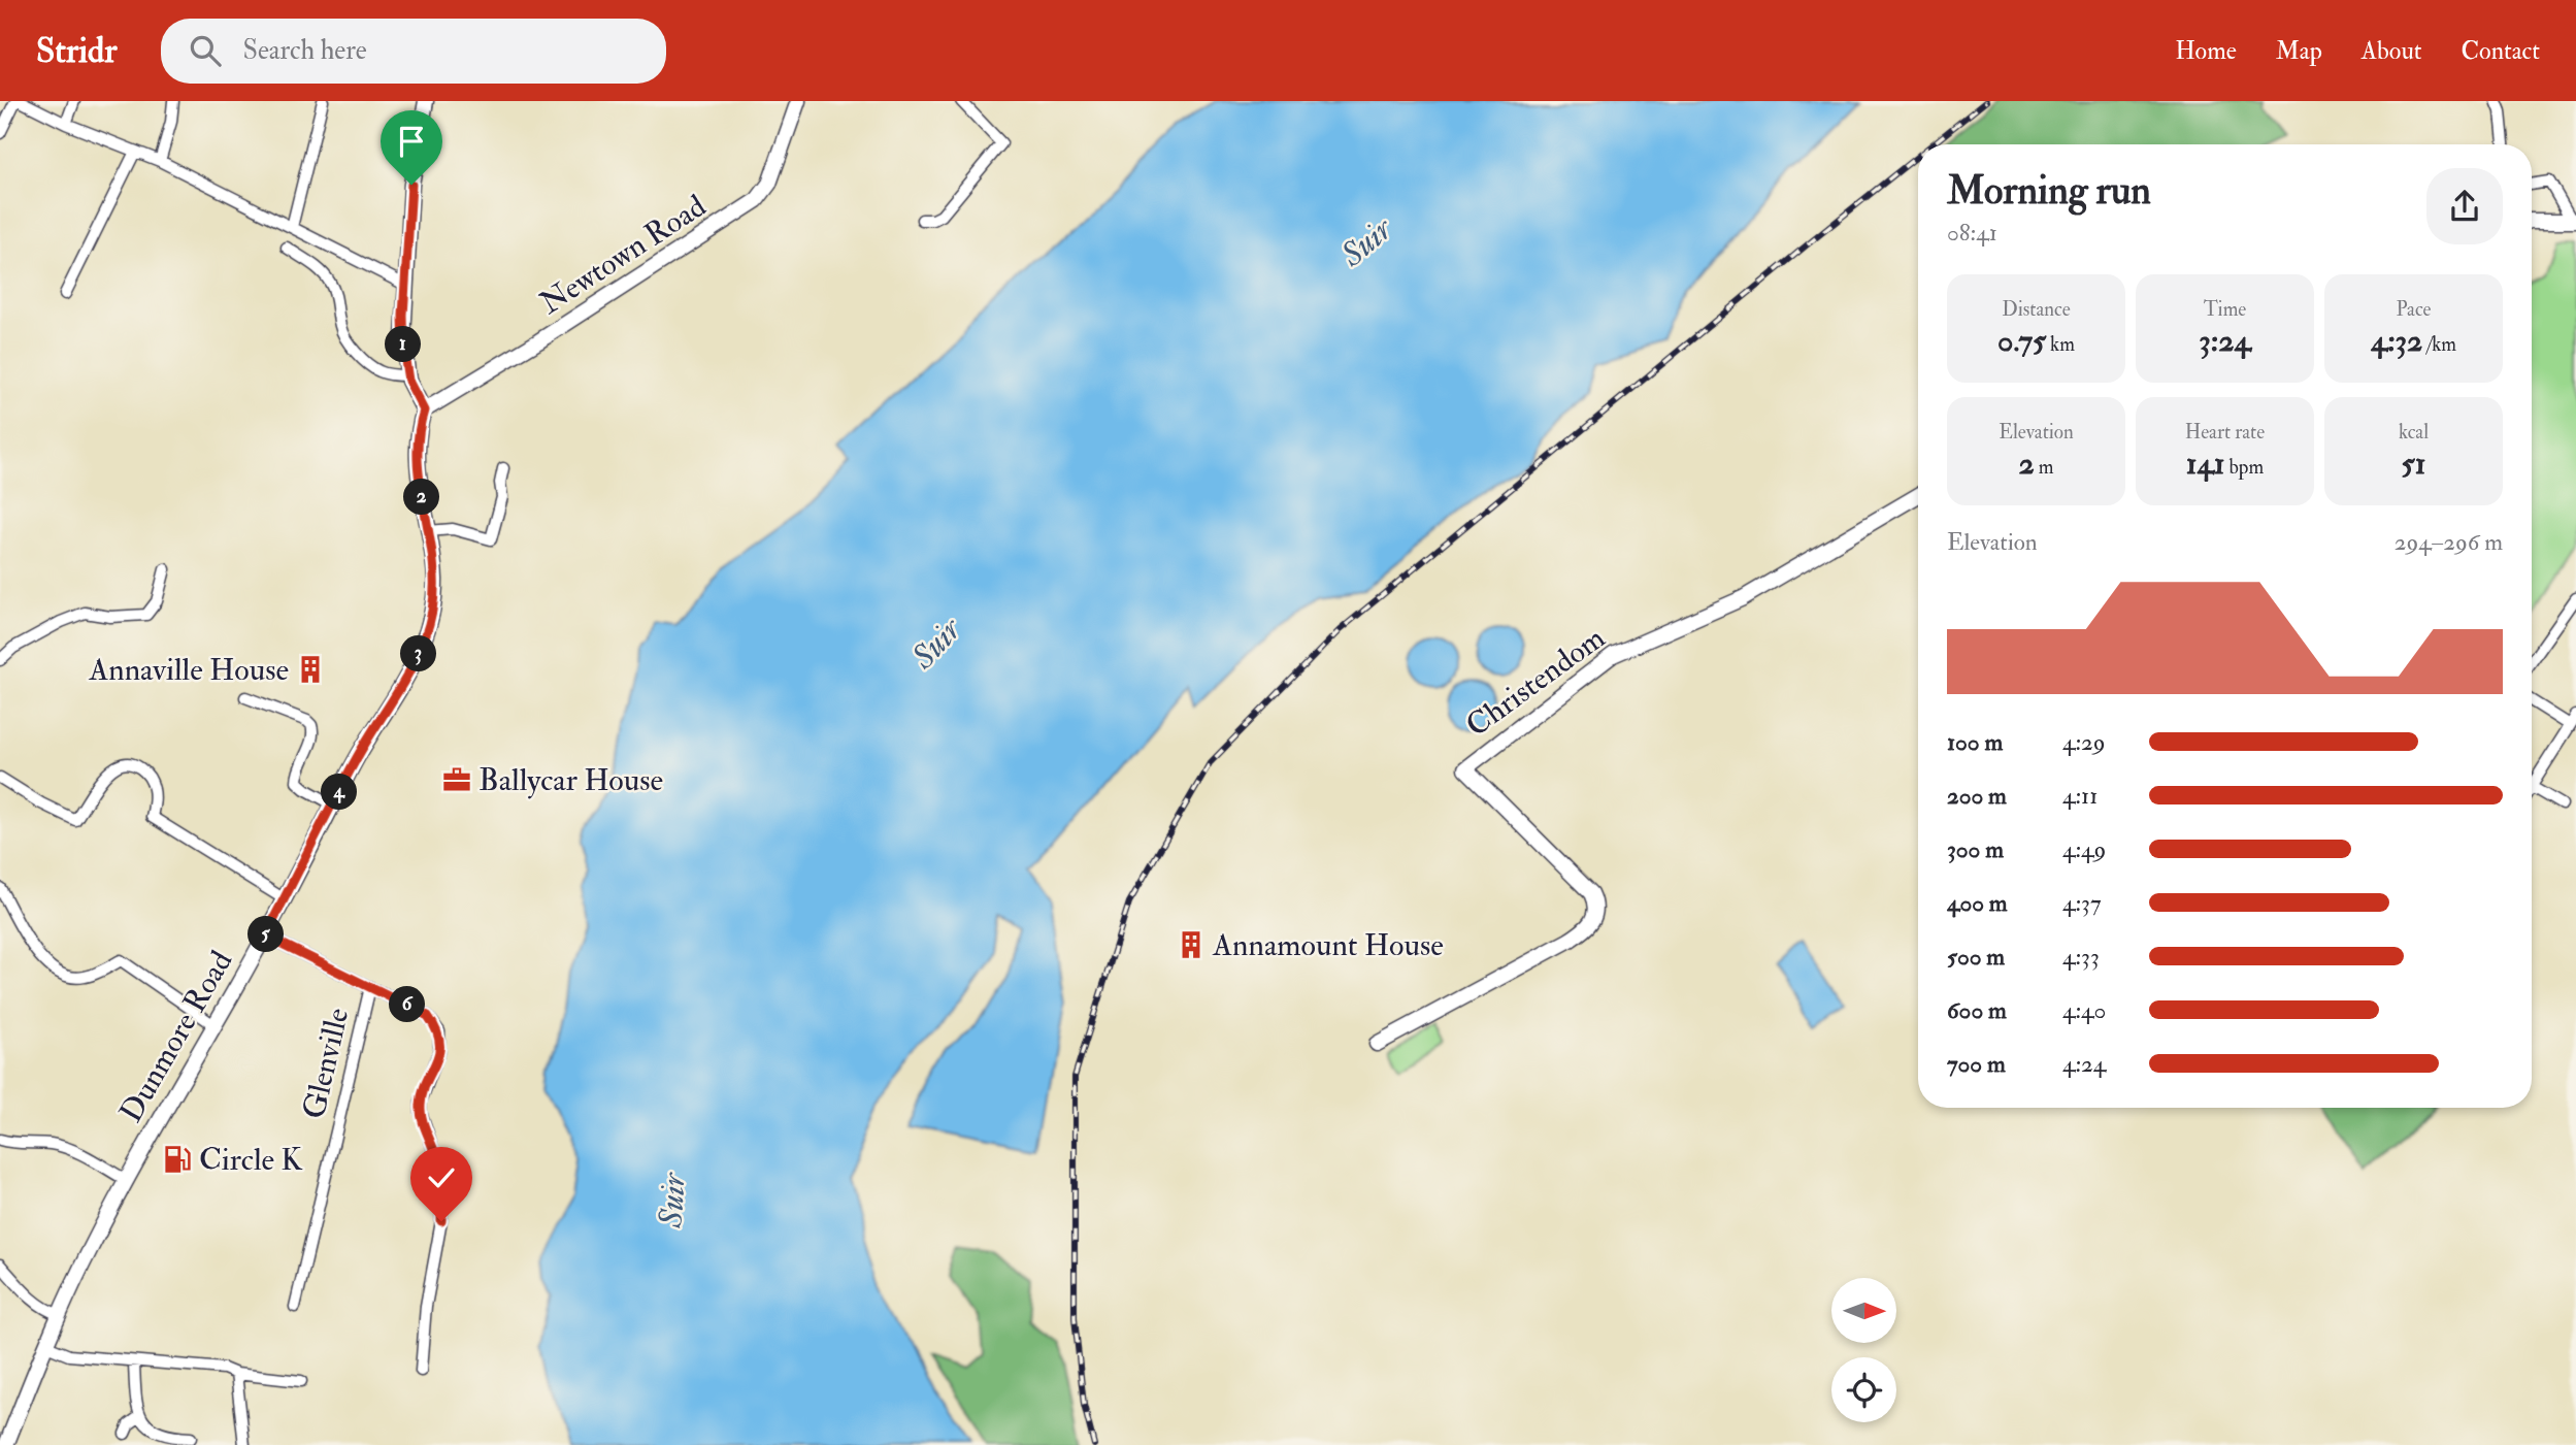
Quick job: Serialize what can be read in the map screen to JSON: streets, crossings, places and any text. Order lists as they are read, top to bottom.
{
  "streets": {
    "main road": ["Newtown Road", "Christendom", "Dunmore Road"],
    "street": ["Glenville"]
  },
  "crossings": [
    ["Newtown Road", "Dunmore Road"],
    ["Dunmore Road", "Glenville"]
  ],
  "water": ["Suir"],
  "places": {
    "building": ["Annaville House", "Annamount House"],
    "office": ["Ballycar House"],
    "fuel station": ["Circle K"]
  },
  "north": "right",
  "page": {
    "header": "Stridr",
    "search": "Search here",
    "nav": [
      "Home",
      "Map",
      "About",
      "Contact"
    ],
    "heading": ["Morning run", "08:41"],
    "stats": [
      ["Distance", "0.75 km"],
      ["Time", "3:24"],
      ["Pace", "4:32 /km"],
      ["Elevation", "2 m"],
      ["Heart rate", "141 bpm"],
      ["kcal", "51"]
    ],
    "pins": [
      "1",
      "2",
      "3",
      "4",
      "5",
      "6"
    ],
    "chart": ["Elevation", "294–296 m"],
    "list": [
      {
        "name": "100 m",
        "note": "4:29"
      },
      {
        "name": "200 m",
        "note": "4:11"
      },
      {
        "name": "300 m",
        "note": "4:49"
      },
      {
        "name": "400 m",
        "note": "4:37"
      },
      {
        "name": "500 m",
        "note": "4:33"
      },
      {
        "name": "600 m",
        "note": "4:40"
      },
      {
        "name": "700 m",
        "note": "4:24"
      }
    ]
  }
}
